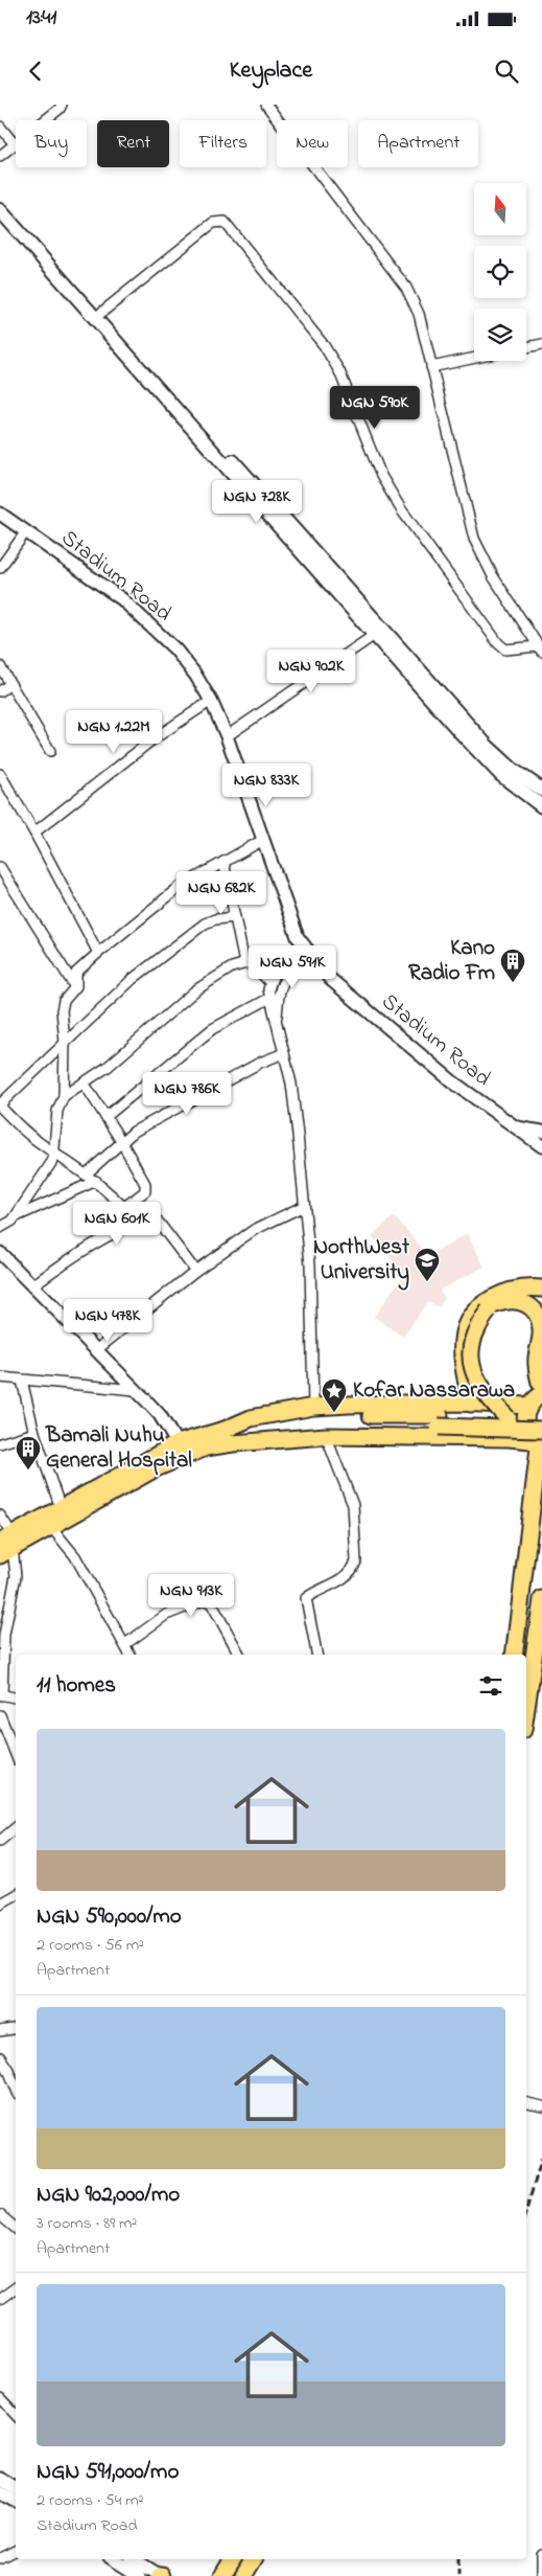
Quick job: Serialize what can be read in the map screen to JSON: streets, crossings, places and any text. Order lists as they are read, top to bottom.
{
  "streets": {
    "street": ["Stadium Road"]
  },
  "places": {
    "building": ["Kano Radio Fm", "Bamali Nuhu General Hospital"],
    "school or university": ["NorthWest University"],
    "place": ["Kofar Nassarawa"]
  },
  "north": "top",
  "page": {
    "status": "13:41",
    "header": "Keyplace",
    "chip": [
      "Buy",
      "Rent",
      "Filters",
      "New",
      "Apartment"
    ],
    "price": [
      "NGN 590K",
      "NGN 728K",
      "NGN 902K",
      "NGN 1.22M",
      "NGN 833K",
      "NGN 682K",
      "NGN 591K",
      "NGN 786K",
      "NGN 601K",
      "NGN 478K",
      "NGN 913K"
    ],
    "heading": "11 homes",
    "list": [
      {
        "name": "NGN 590,000/mo",
        "note": "2 rooms · 56 m² · Apartment"
      },
      {
        "name": "NGN 902,000/mo",
        "note": "3 rooms · 89 m² · Apartment"
      },
      {
        "name": "NGN 591,000/mo",
        "note": "2 rooms · 54 m² · Stadium Road"
      }
    ]
  }
}
